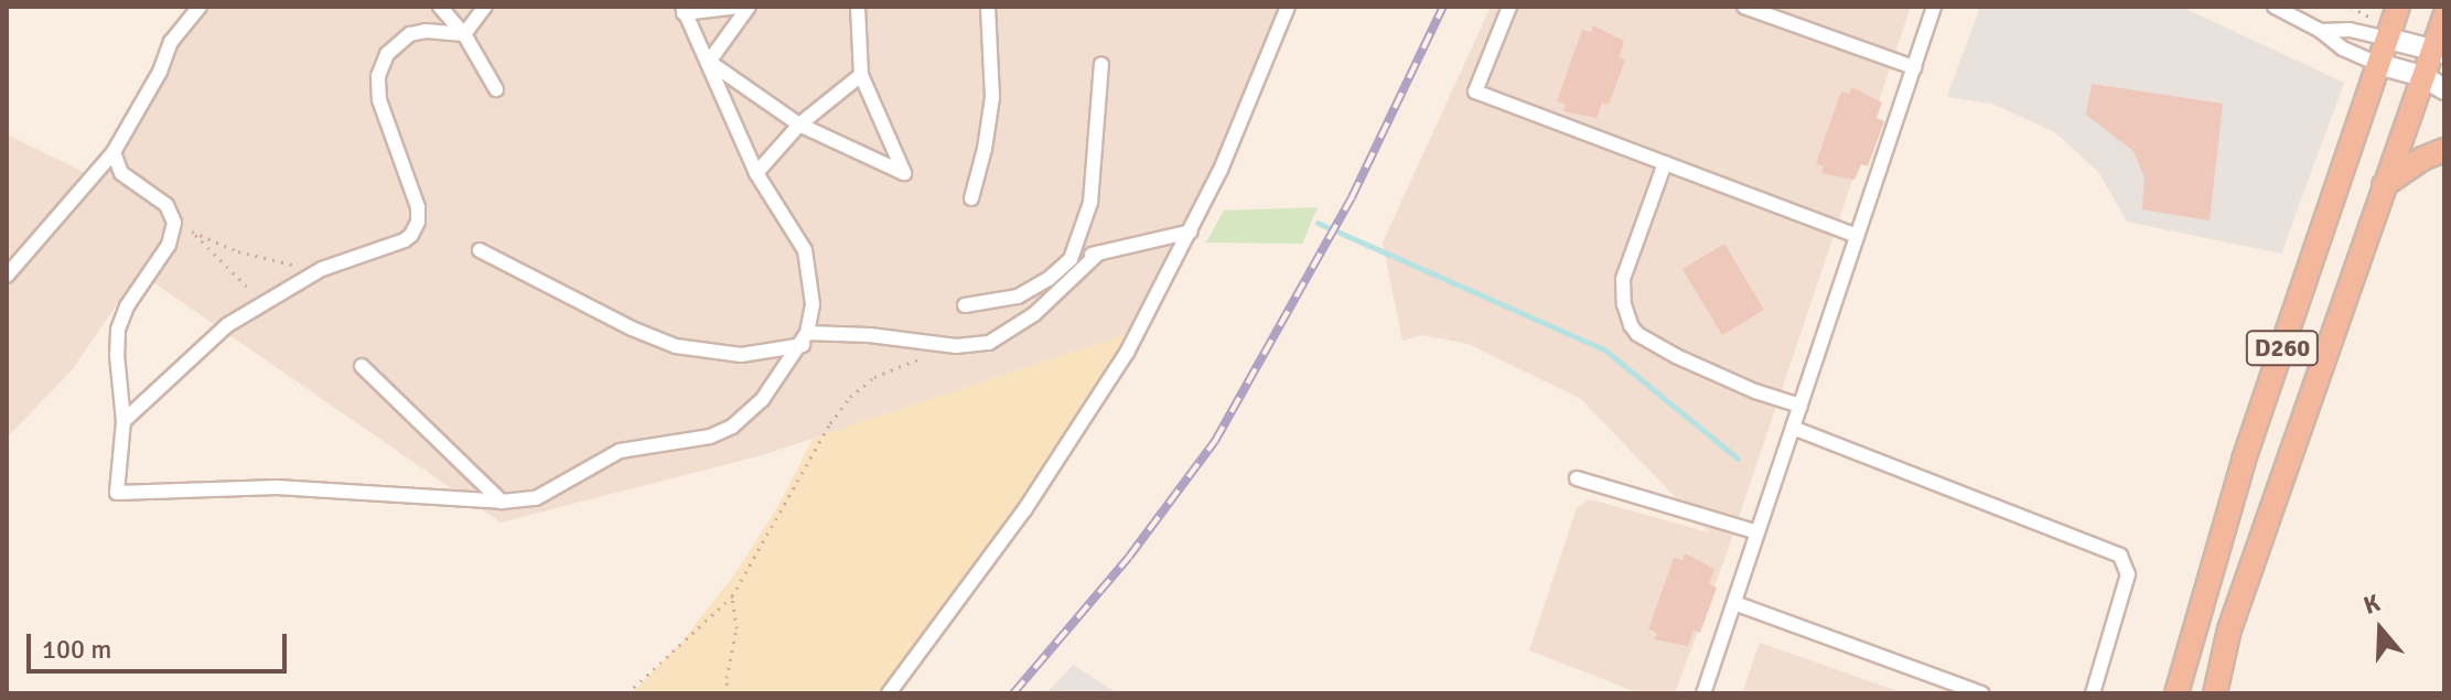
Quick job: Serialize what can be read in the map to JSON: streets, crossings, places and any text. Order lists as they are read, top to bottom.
{
  "streets": {
    "highway": ["D260"]
  },
  "scale_bar": "100 m",
  "north": "top"
}
